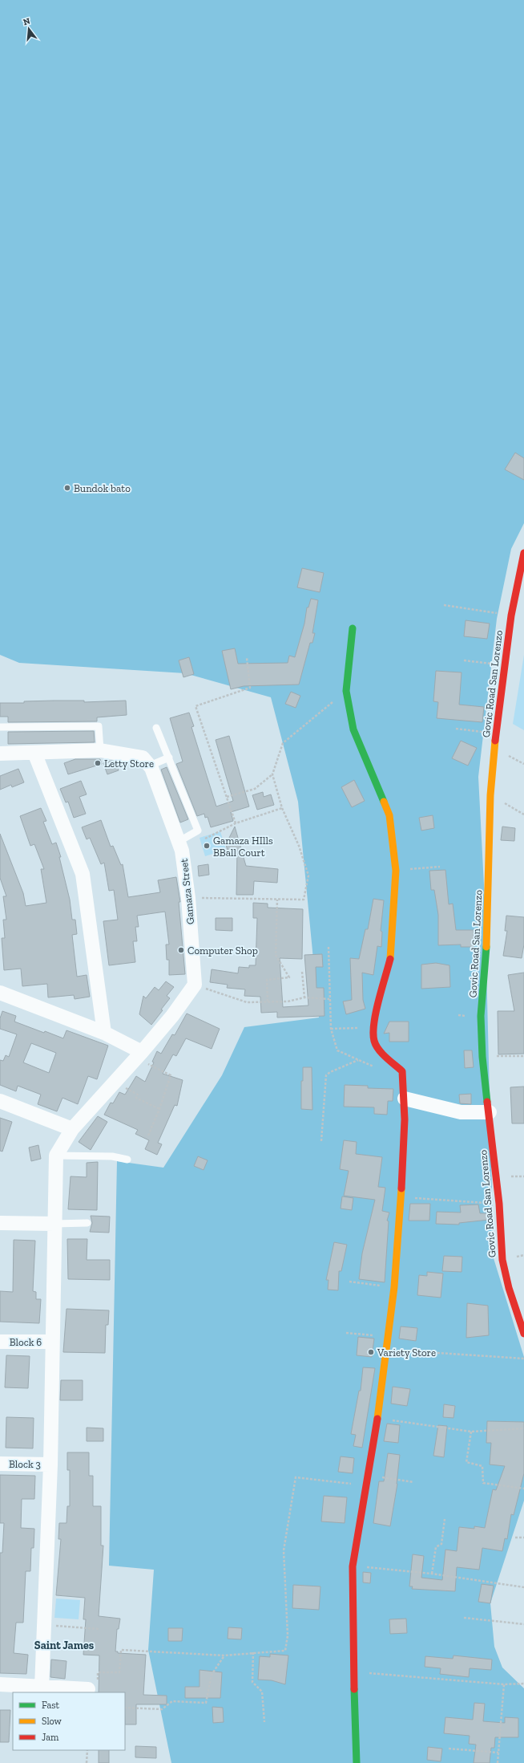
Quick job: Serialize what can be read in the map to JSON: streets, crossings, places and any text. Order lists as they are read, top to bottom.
{
  "streets": {
    "street": [
      "Govic Road San Lorenzo",
      "Gamaza Street",
      "Block 6",
      "Block 3"
    ]
  },
  "districts": ["Saint James"],
  "places": [
    "Bundok bato",
    "Letty Store",
    "Gamaza HIlls BBall Court",
    "Computer Shop",
    "Variety Store"
  ],
  "legend": ["Fast", "Slow", "Jam"],
  "north": "top"
}
